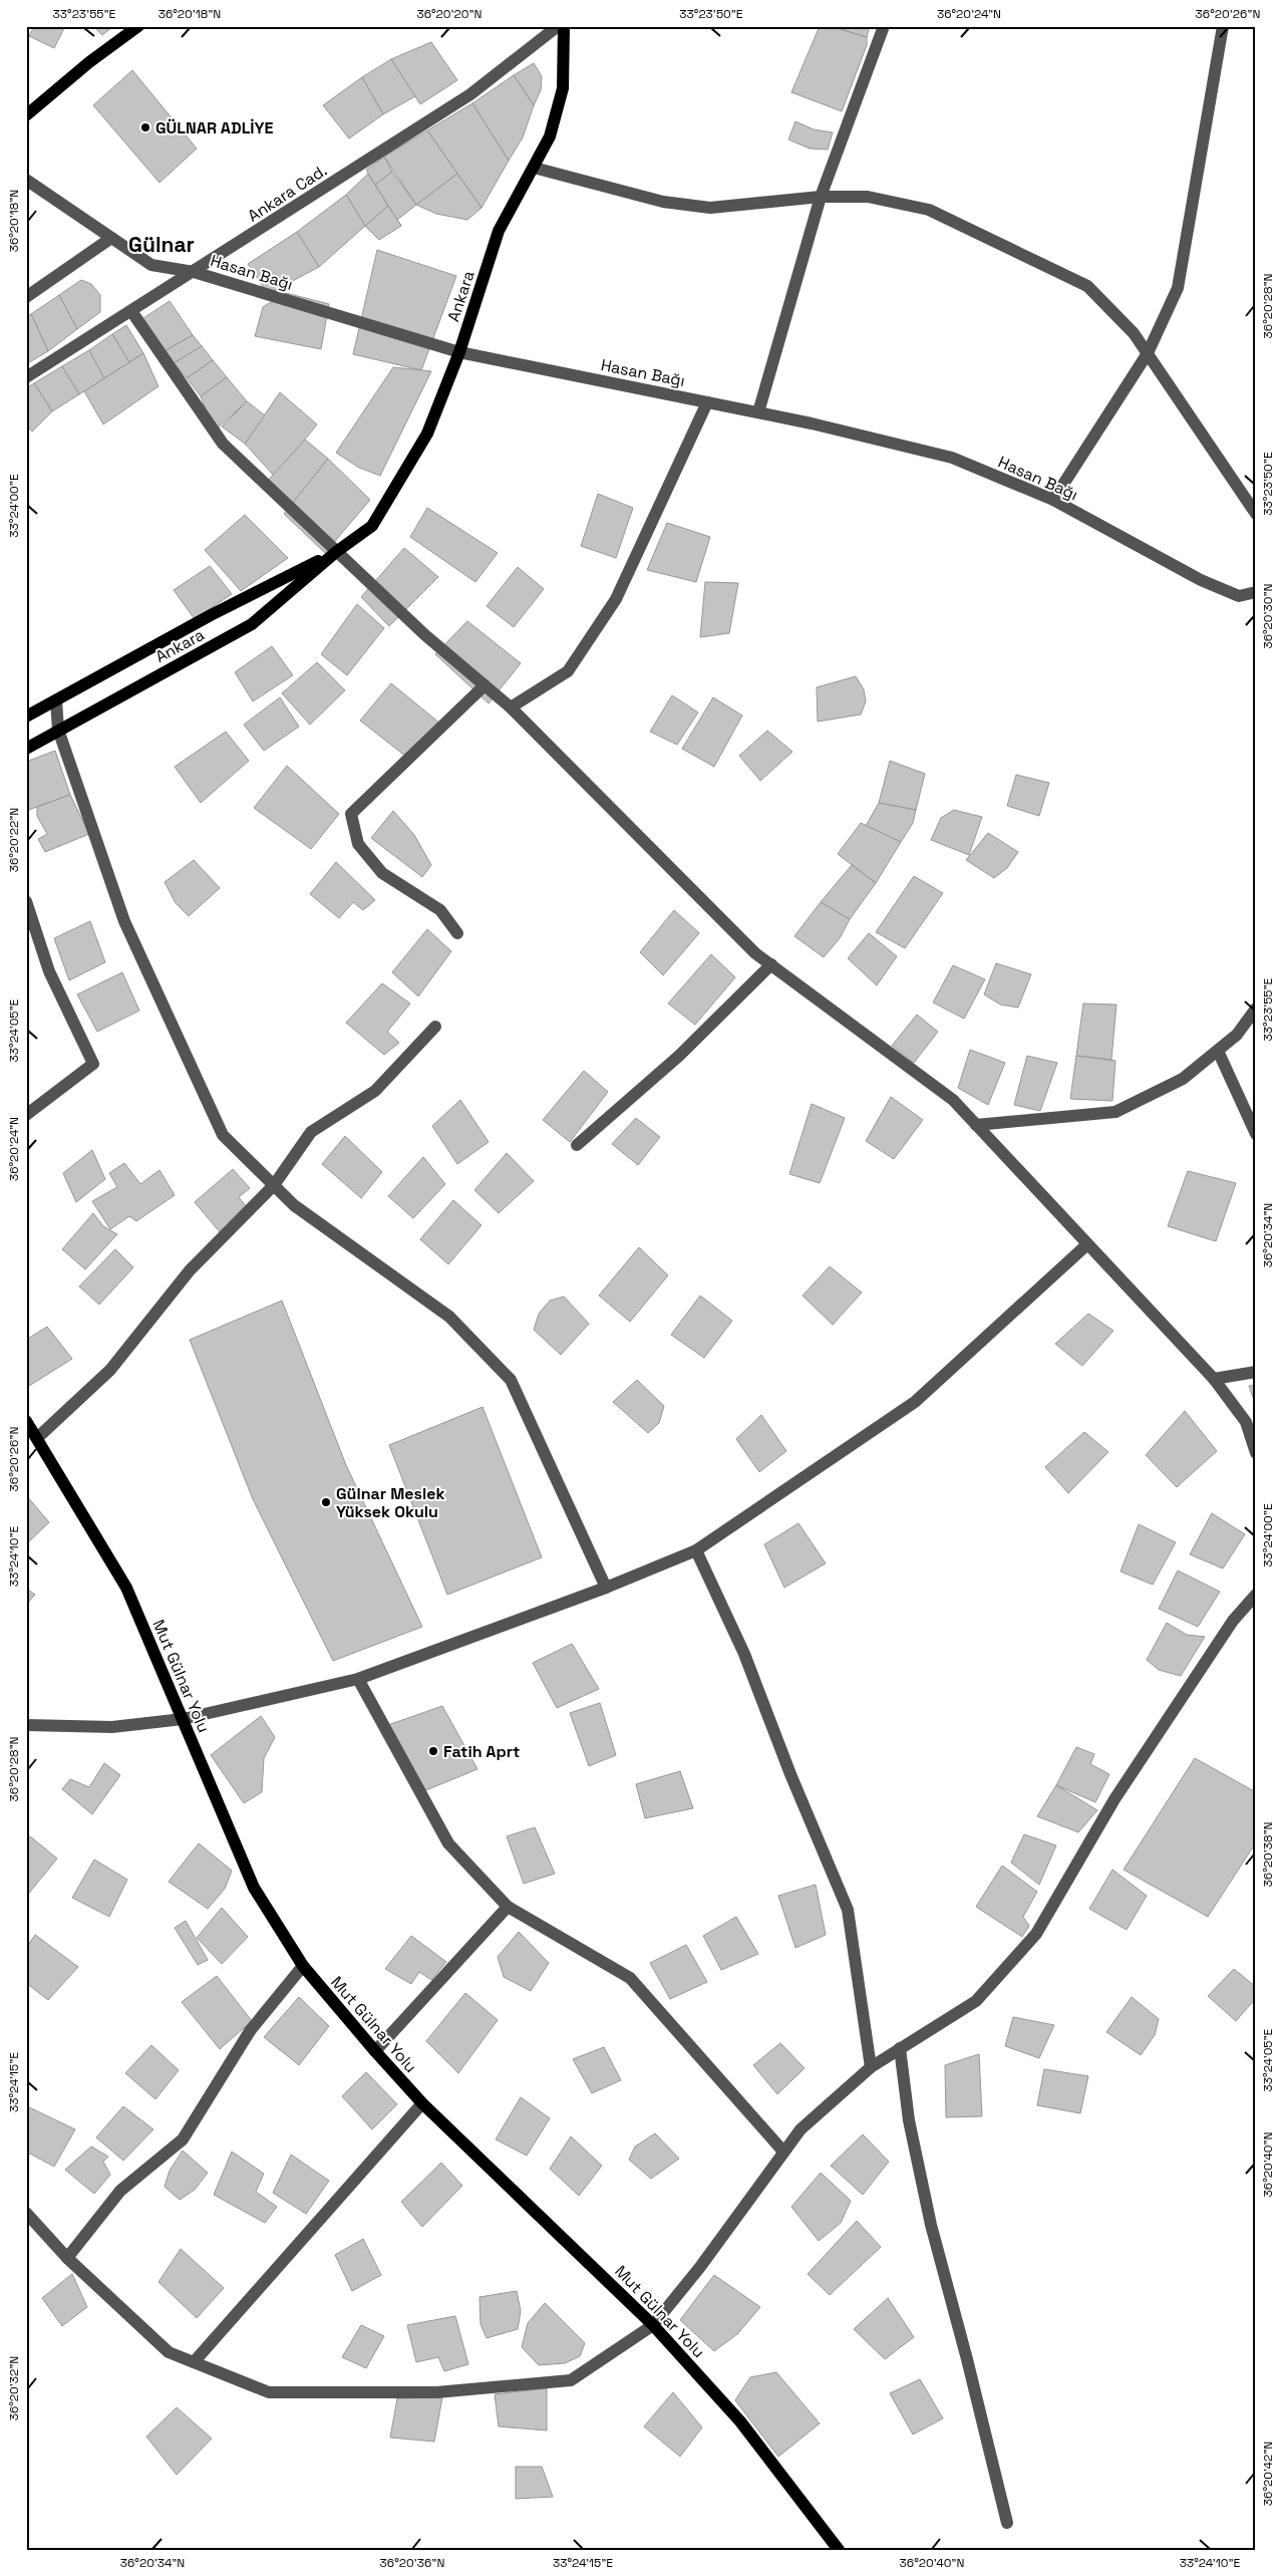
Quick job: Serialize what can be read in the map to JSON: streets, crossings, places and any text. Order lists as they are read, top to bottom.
{
  "streets": {
    "main road": ["Ankara", "Mut Gülnar Yolu"],
    "street": ["Ankara Cad.", "Hasan Bağı"]
  },
  "crossings": [
    ["Ankara Cad.", "Hasan Bağı"],
    ["Hasan Bağı", "Ankara"]
  ],
  "districts": ["Gülnar"],
  "places": ["GÜLNAR ADLİYE", "Gülnar Meslek Yüksek Okulu", "Fatih Aprt"],
  "coordinates": [
    "33°23'55\"E",
    "36°20'18\"N",
    "36°20'20\"N",
    "33°23'50\"E",
    "36°20'24\"N",
    "36°20'26\"N",
    "36°20'28\"N",
    "33°24'00\"E",
    "36°20'30\"N",
    "36°20'22\"N",
    "33°24'05\"E",
    "36°20'34\"N",
    "33°24'10\"E",
    "36°20'38\"N",
    "33°24'15\"E",
    "36°20'40\"N",
    "36°20'32\"N",
    "36°20'42\"N",
    "36°20'36\"N"
  ]
}
